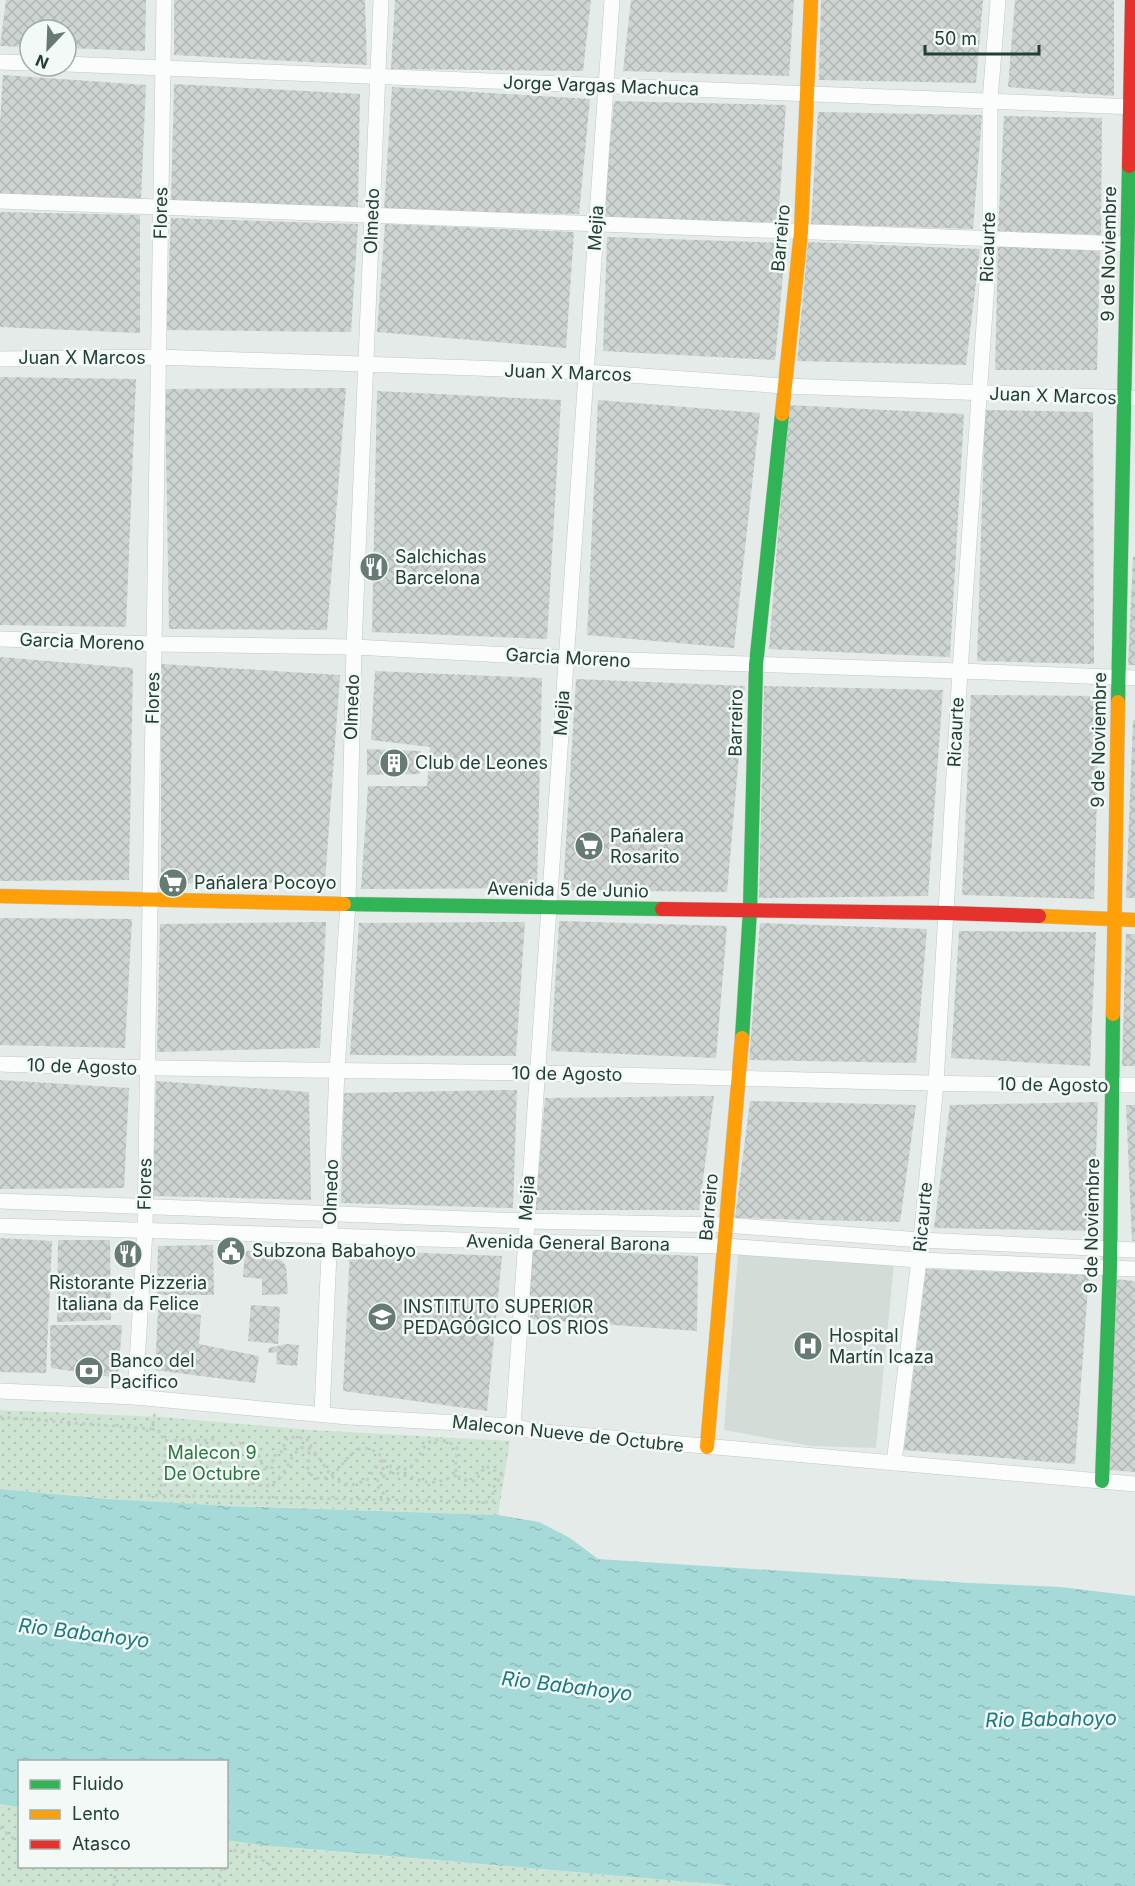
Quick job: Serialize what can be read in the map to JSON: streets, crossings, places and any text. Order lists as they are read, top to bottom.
{
  "streets": {
    "street": [
      "Jorge Vargas Machuca",
      "Flores",
      "Olmedo",
      "Mejia",
      "Barreiro",
      "Ricaurte",
      "9 de Noviembre",
      "Juan X Marcos",
      "Garcia Moreno",
      "Avenida 5 de Junio",
      "10 de Agosto",
      "Avenida General Barona",
      "Malecon Nueve de Octubre"
    ]
  },
  "crossings": [
    ["Jorge Vargas Machuca", "Flores"],
    ["Jorge Vargas Machuca", "Olmedo"],
    ["Jorge Vargas Machuca", "Mejia"],
    ["Jorge Vargas Machuca", "Barreiro"],
    ["Jorge Vargas Machuca", "Ricaurte"],
    ["Jorge Vargas Machuca", "9 de Noviembre"],
    ["Flores", "Juan X Marcos"],
    ["Flores", "Garcia Moreno"],
    ["Flores", "Avenida 5 de Junio"],
    ["Flores", "10 de Agosto"],
    ["Flores", "Avenida General Barona"],
    ["Flores", "Malecon Nueve de Octubre"],
    ["Olmedo", "Juan X Marcos"],
    ["Olmedo", "Garcia Moreno"],
    ["Olmedo", "Avenida 5 de Junio"],
    ["Olmedo", "10 de Agosto"],
    ["Olmedo", "Avenida General Barona"],
    ["Olmedo", "Malecon Nueve de Octubre"],
    ["Mejia", "Juan X Marcos"],
    ["Mejia", "Garcia Moreno"],
    ["Mejia", "Avenida 5 de Junio"],
    ["Mejia", "10 de Agosto"],
    ["Mejia", "Avenida General Barona"],
    ["Mejia", "Malecon Nueve de Octubre"],
    ["Barreiro", "Juan X Marcos"],
    ["Barreiro", "Garcia Moreno"],
    ["Barreiro", "Avenida 5 de Junio"],
    ["Barreiro", "10 de Agosto"],
    ["Barreiro", "Avenida General Barona"],
    ["Barreiro", "Malecon Nueve de Octubre"],
    ["Ricaurte", "Juan X Marcos"],
    ["Ricaurte", "Garcia Moreno"],
    ["Ricaurte", "Avenida 5 de Junio"],
    ["Ricaurte", "10 de Agosto"],
    ["Ricaurte", "Avenida General Barona"],
    ["Ricaurte", "Malecon Nueve de Octubre"],
    ["9 de Noviembre", "Juan X Marcos"],
    ["9 de Noviembre", "Garcia Moreno"],
    ["9 de Noviembre", "Avenida 5 de Junio"],
    ["9 de Noviembre", "10 de Agosto"],
    ["9 de Noviembre", "Avenida General Barona"],
    ["9 de Noviembre", "Malecon Nueve de Octubre"]
  ],
  "water": ["Rio Babahoyo"],
  "parks": ["Malecon 9 De Octubre"],
  "places": {
    "restaurant": ["Salchichas Barcelona", "Ristorante Pizzeria Italiana da Felice"],
    "building": ["Club de Leones"],
    "supermarket": ["Pañalera Rosarito", "Pañalera Pocoyo"],
    "public building": ["Subzona Babahoyo"],
    "school or university": ["INSTITUTO SUPERIOR PEDAGÓGICO LOS RIOS"],
    "hospital": ["Hospital Martín Icaza"],
    "bank": ["Banco del Pacifico"]
  },
  "legend": ["Fluido", "Lento", "Atasco"],
  "scale_bar": "50 m",
  "north": "bottom left"
}
